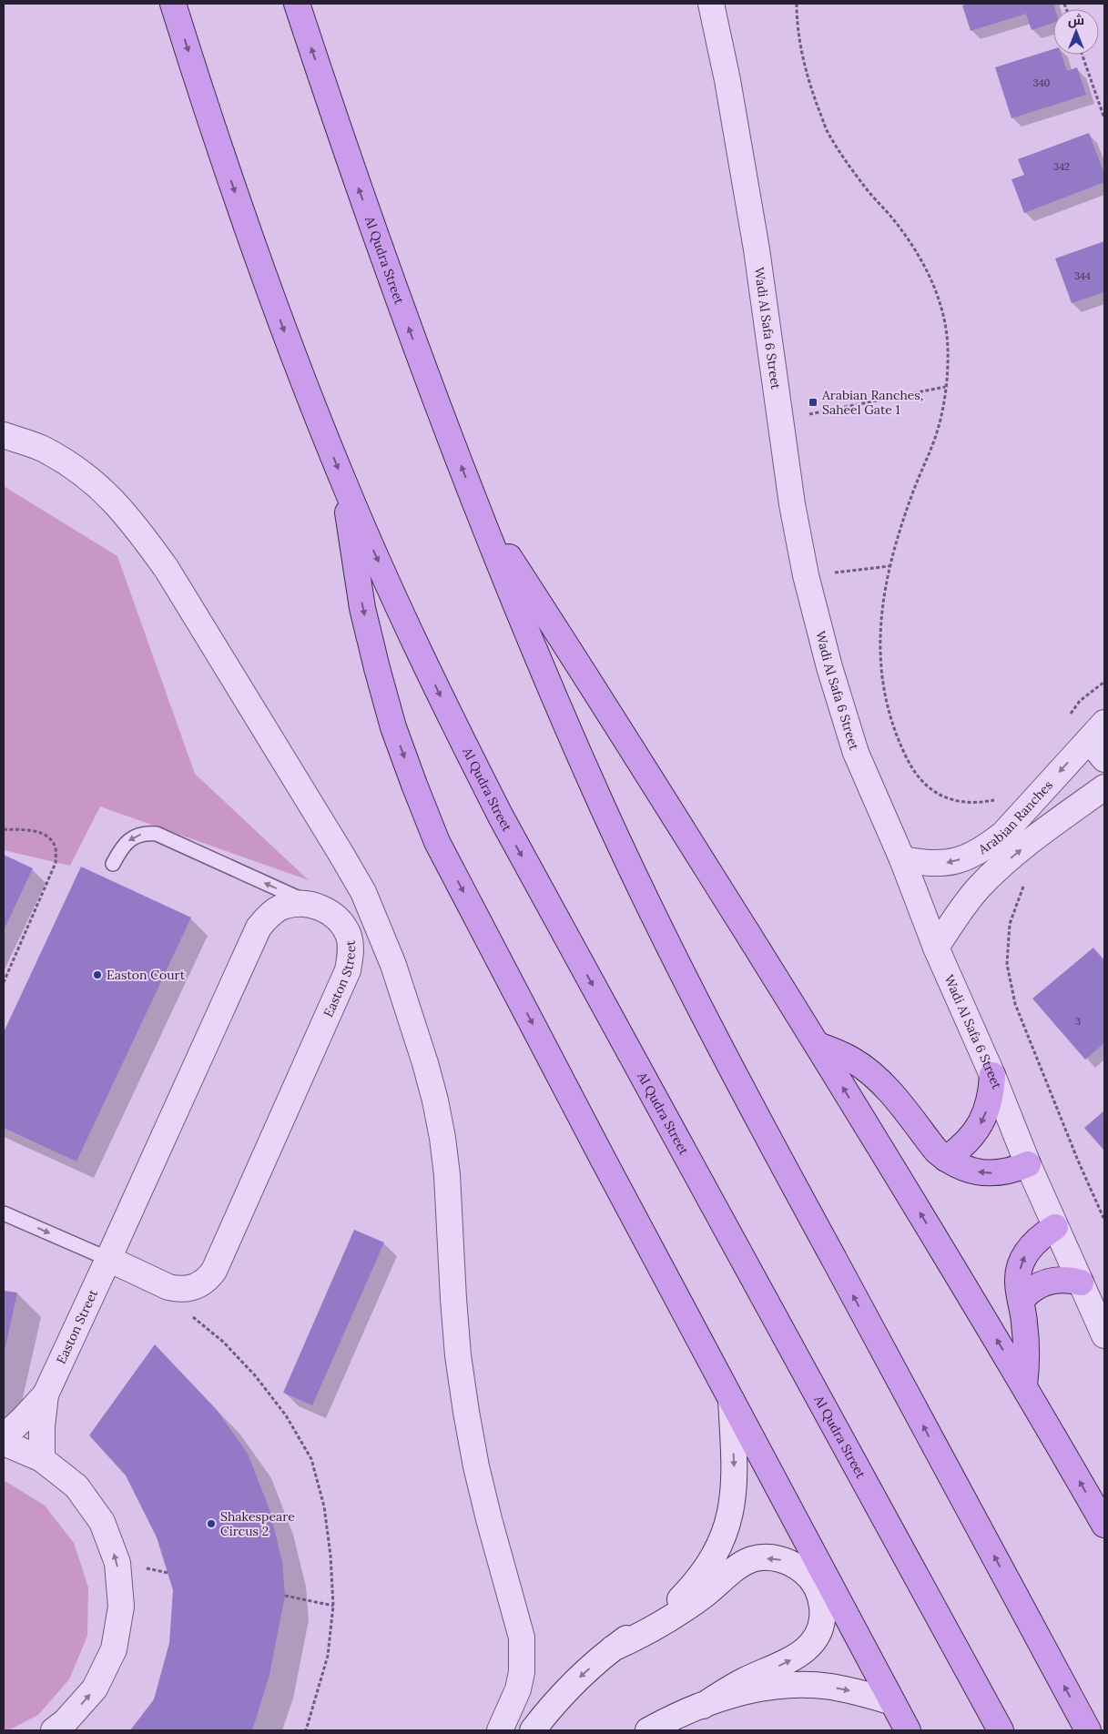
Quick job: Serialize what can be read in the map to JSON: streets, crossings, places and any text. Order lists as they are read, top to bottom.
{
  "streets": {
    "main road": ["Al Qudra Street"],
    "street": ["Wadi Al Safa 6 Street", "Arabian Ranches", "Easton Street"]
  },
  "crossings": [
    ["Wadi Al Safa 6 Street", "Arabian Ranches"]
  ],
  "places": {
    "transit": ["Arabian Ranches, Saheel Gate 1"],
    "other": ["Easton Court", "Shakespeare Circus 2"]
  },
  "house_numbers": [
    "340",
    "342",
    "344",
    "3"
  ],
  "north": "top"
}
